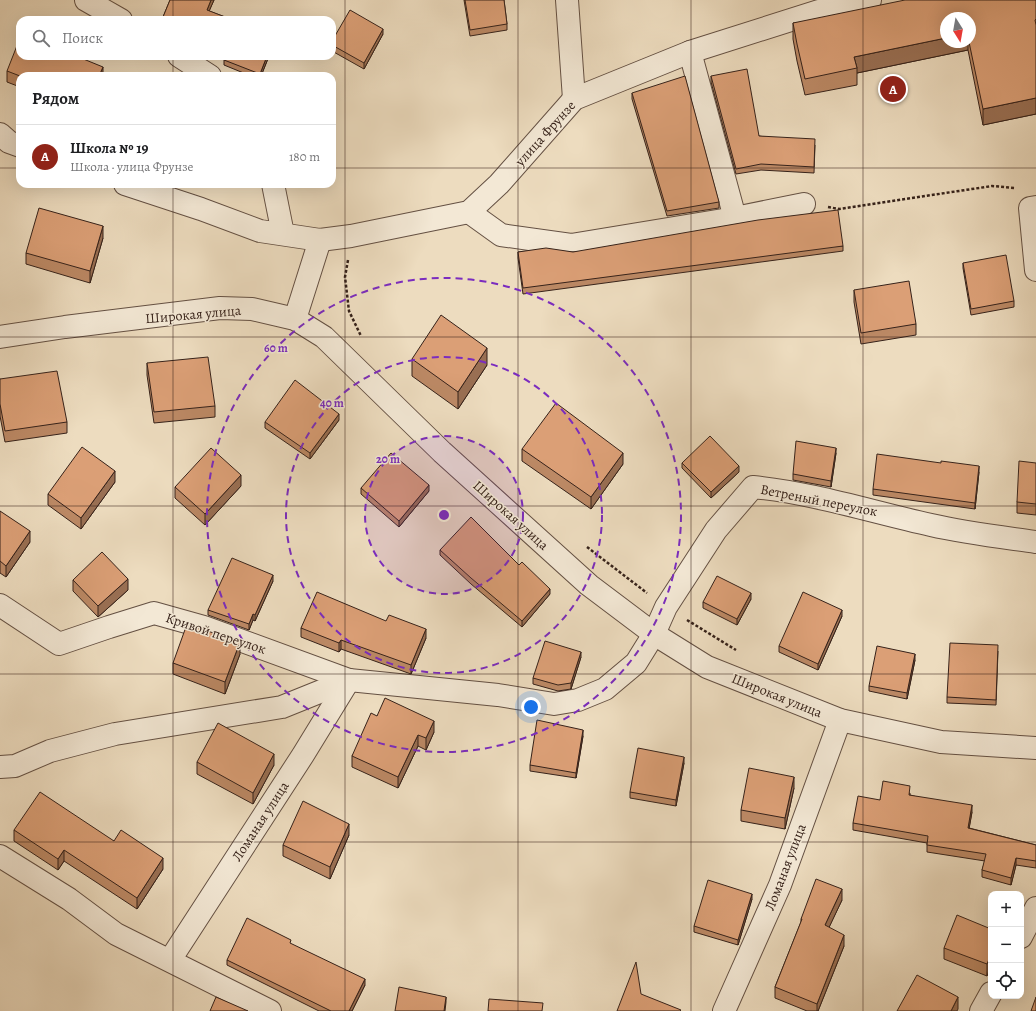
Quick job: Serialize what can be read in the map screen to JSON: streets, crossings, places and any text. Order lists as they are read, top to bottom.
{
  "streets": {
    "street": [
      "улица Фрунзе",
      "Широкая улица",
      "Ветреный переулок",
      "Кривой переулок",
      "Ломаная улица"
    ]
  },
  "crossings": [
    ["Широкая улица", "Ветреный переулок"],
    ["Широкая улица", "Кривой переулок"],
    ["Широкая улица", "Ломаная улица"],
    ["Ветреный переулок", "Кривой переулок"],
    ["Кривой переулок", "Ломаная улица"]
  ],
  "north": "bottom",
  "page": {
    "search": "Поиск",
    "heading": "Рядом",
    "pins": "A",
    "list": [
      {
        "mark": "A",
        "name": "Школа № 19",
        "note": "Школа · улица Фрунзе",
        "value": "180 m"
      }
    ],
    "map_buttons": ["+", "−"]
  },
  "rings": ["60 m", "40 m", "20 m"]
}
